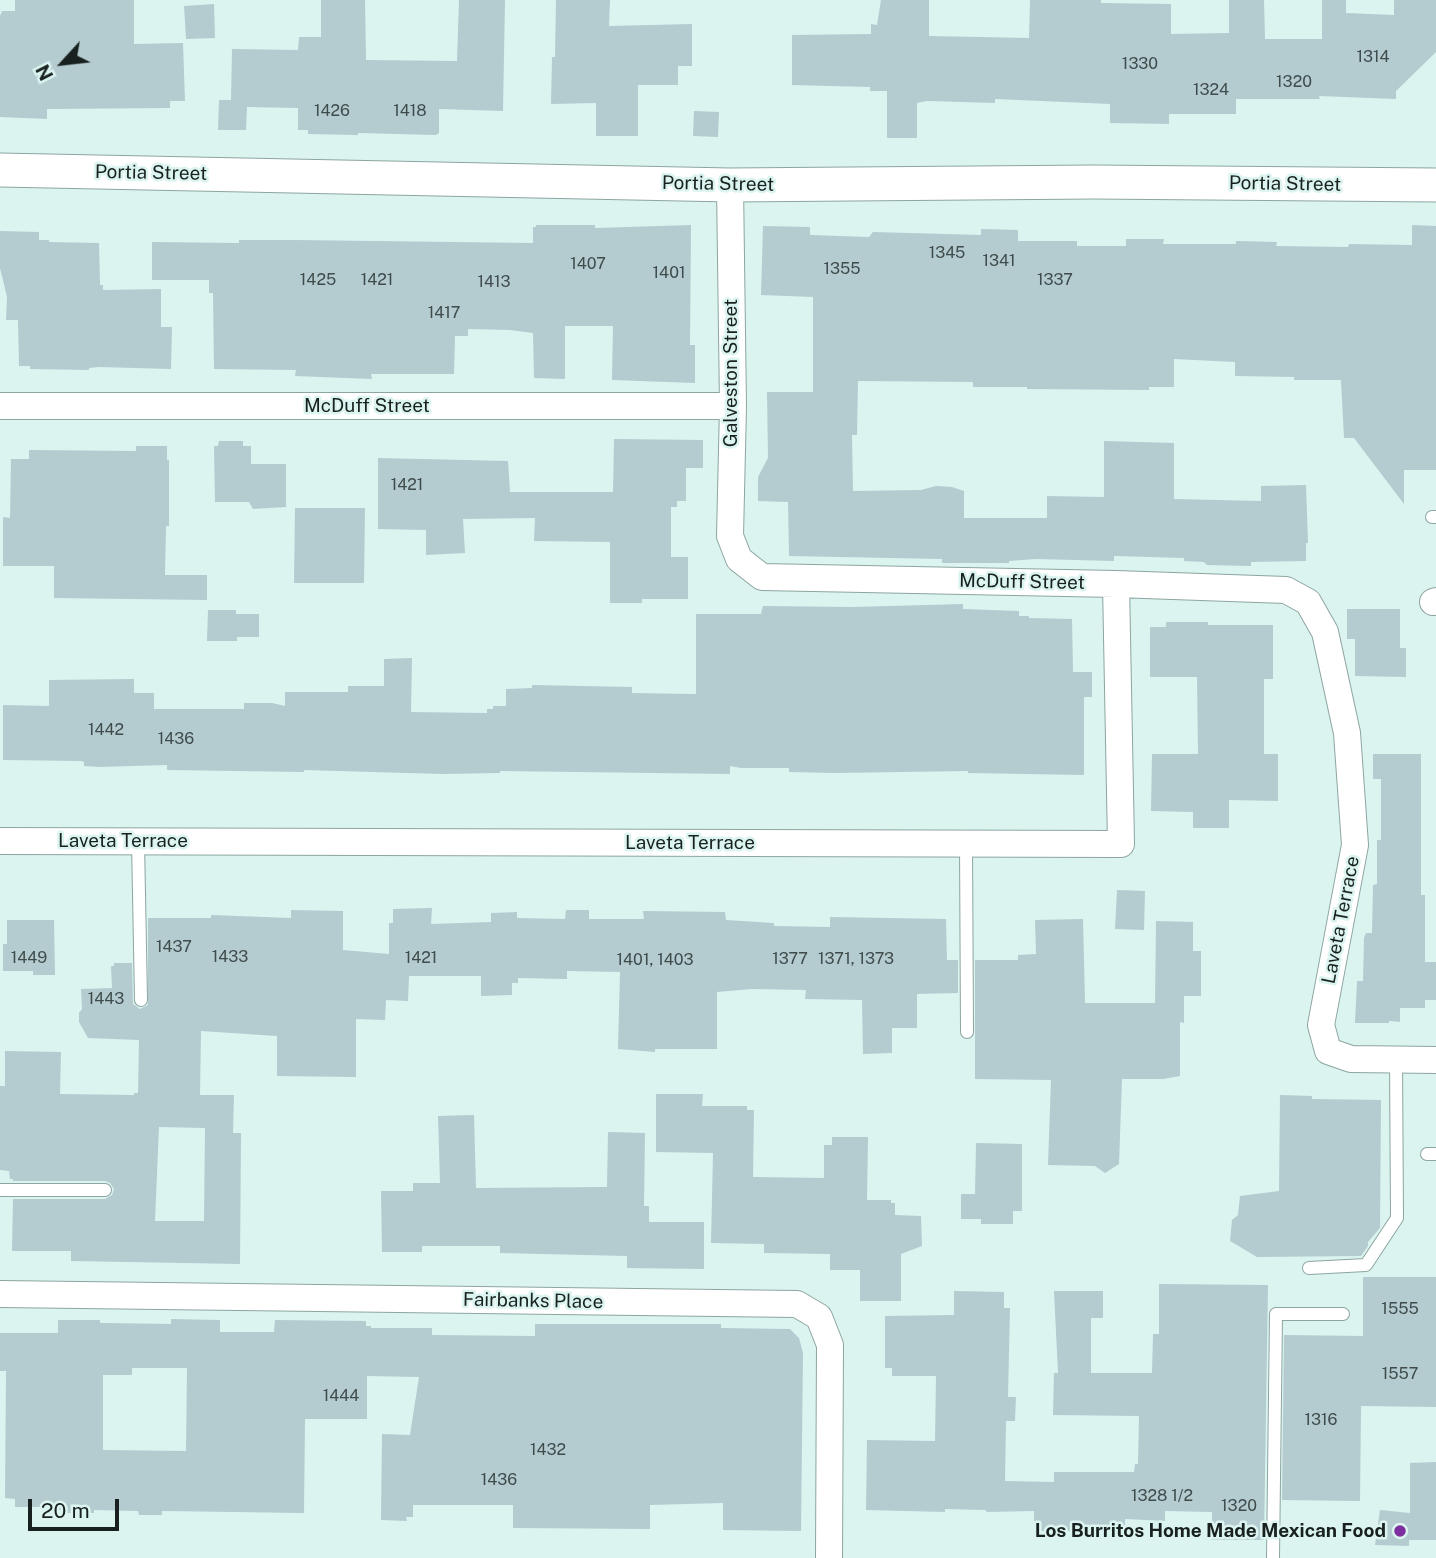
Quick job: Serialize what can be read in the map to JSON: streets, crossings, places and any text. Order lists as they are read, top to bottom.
{
  "streets": {
    "street": [
      "Portia Street",
      "Galveston Street",
      "McDuff Street",
      "Laveta Terrace",
      "Fairbanks Place"
    ]
  },
  "crossings": [
    ["Portia Street", "Galveston Street"],
    ["Galveston Street", "McDuff Street"],
    ["McDuff Street", "Laveta Terrace"]
  ],
  "places": ["Los Burritos Home Made Mexican Food"],
  "house_numbers": [
    "1314",
    "1330",
    "1320",
    "1324",
    "1426",
    "1418",
    "1345",
    "1341",
    "1407",
    "1355",
    "1401",
    "1425",
    "1421",
    "1337",
    "1413",
    "1417",
    "1421",
    "1442",
    "1436",
    "1437",
    "1433",
    "1449",
    "1421",
    "1377",
    "1371, 1373",
    "1401, 1403",
    "1443",
    "1555",
    "1557",
    "1444",
    "1316",
    "1432",
    "1436",
    "1328 1/2",
    "1320"
  ],
  "scale_bar": "20 m",
  "north": "bottom left"
}
